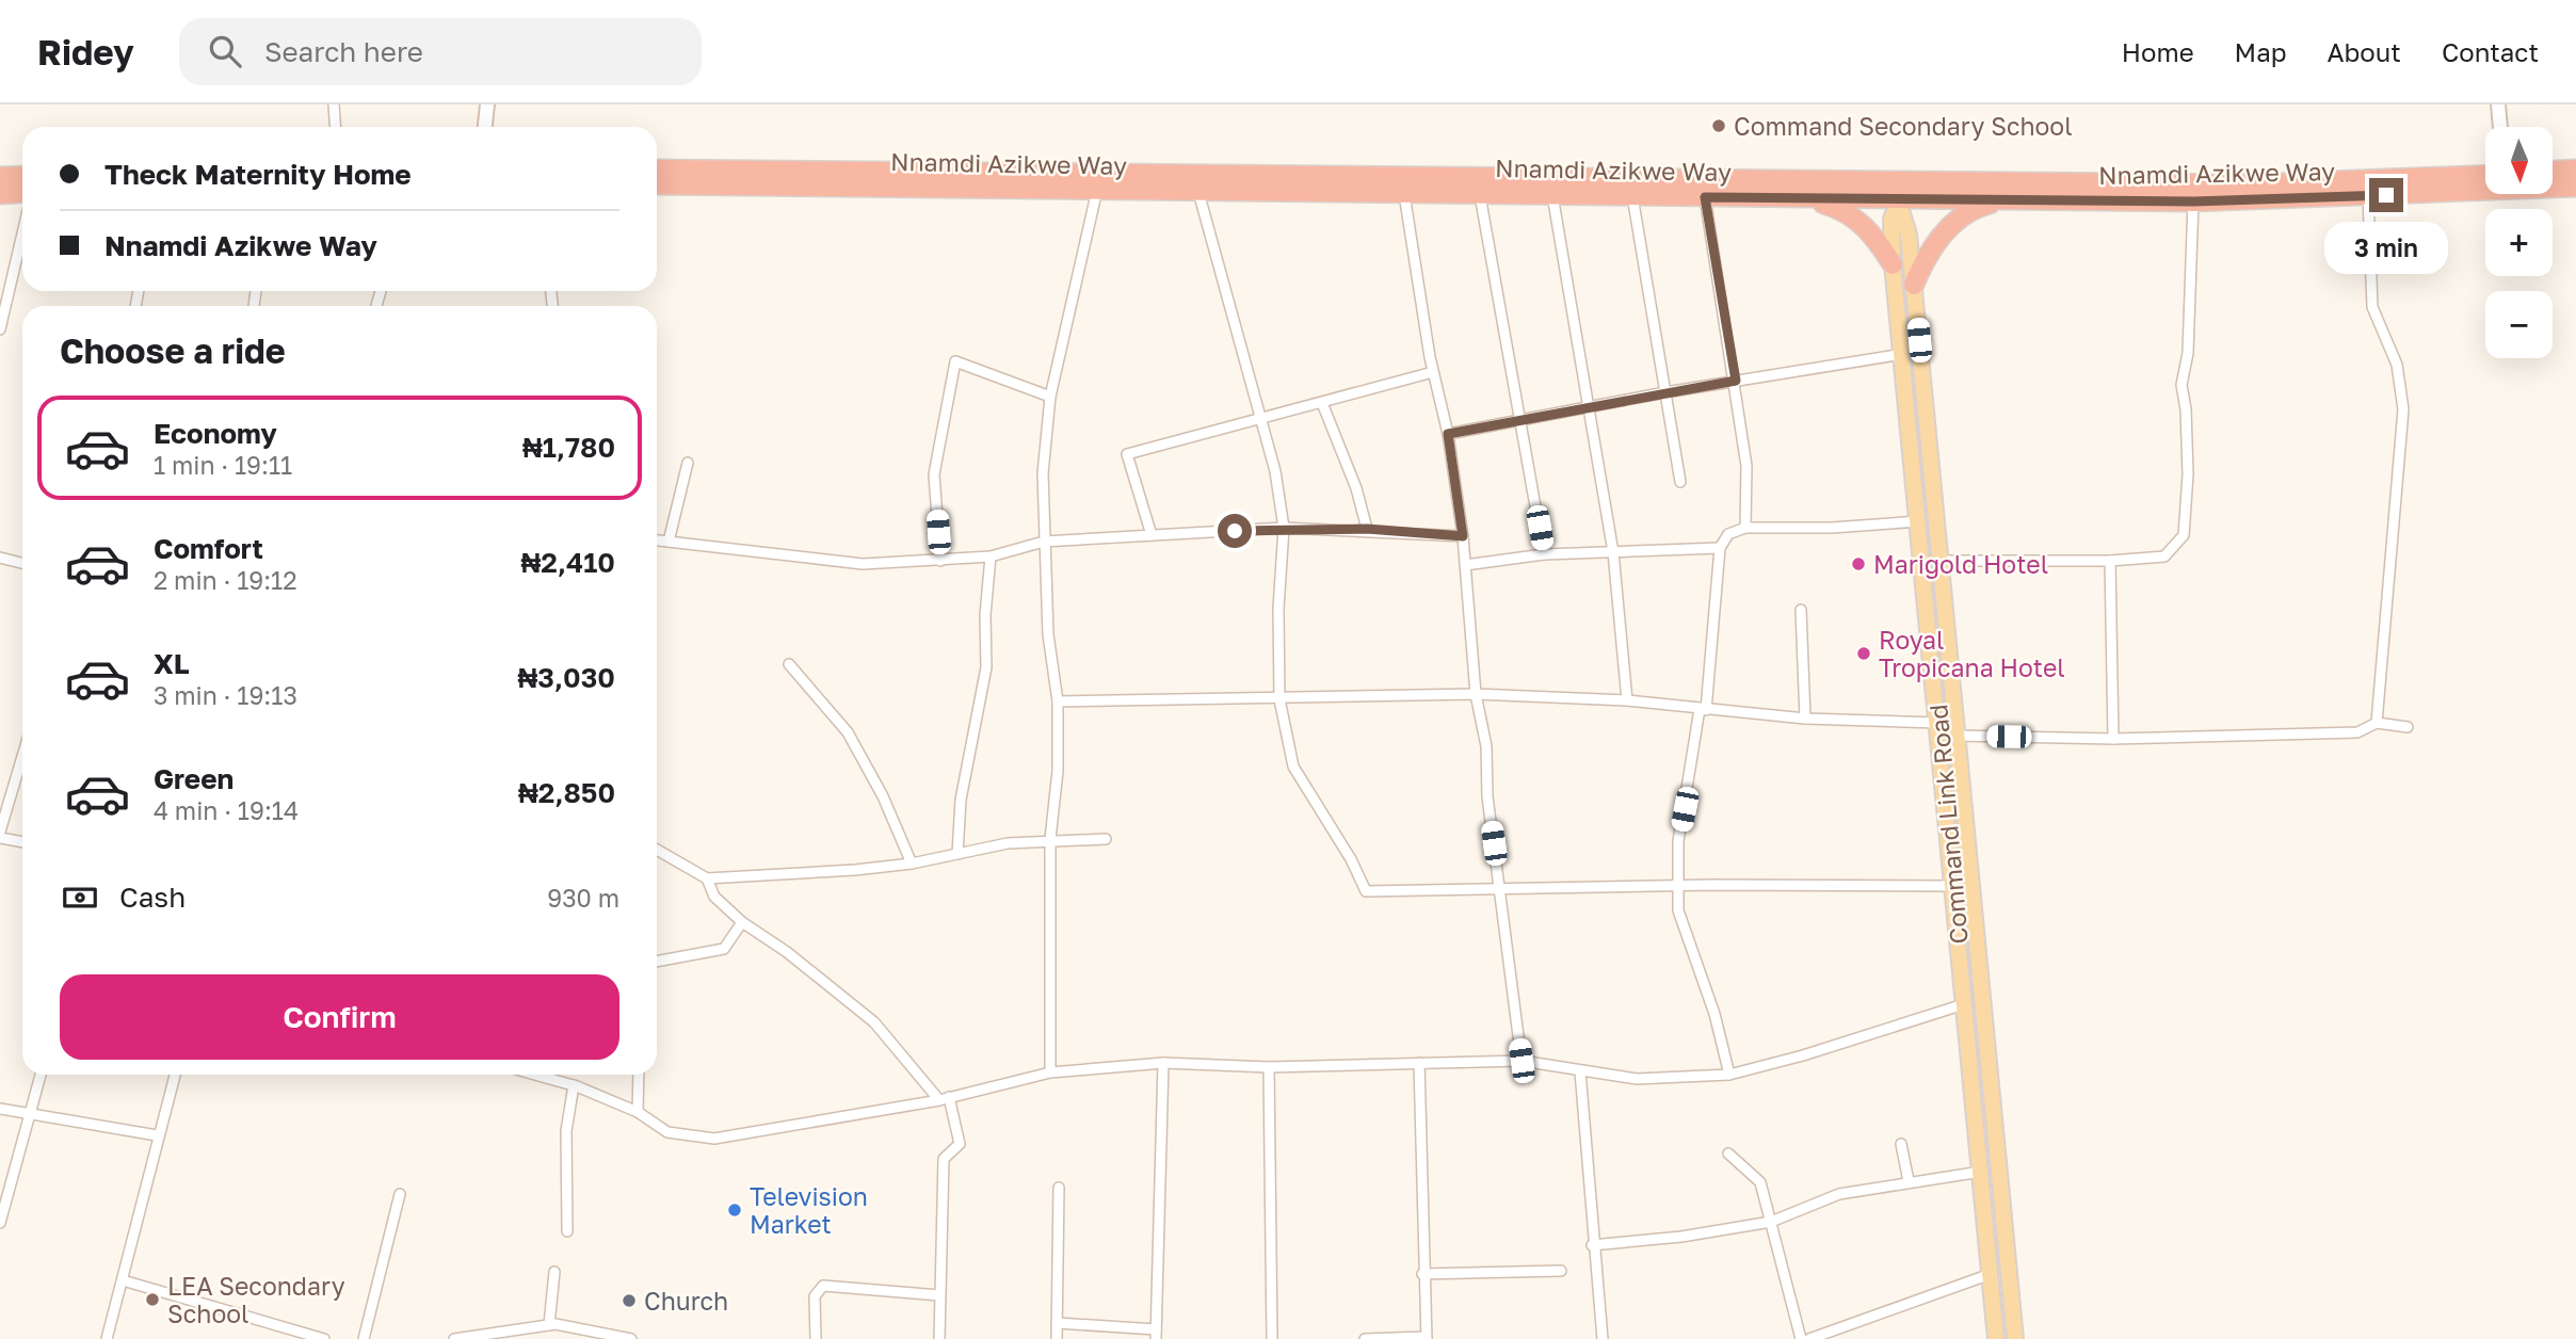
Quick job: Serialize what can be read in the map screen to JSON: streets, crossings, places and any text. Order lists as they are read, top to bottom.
{
  "streets": {
    "highway": ["Nnamdi Azikwe Way"],
    "main road": ["Command Link Road"]
  },
  "crossings": [
    ["Nnamdi Azikwe Way", "Command Link Road"]
  ],
  "places": [
    "Command Secondary School",
    "Marigold Hotel",
    "Royal Tropicana Hotel",
    "Television Market",
    "LEA Secondary School",
    "Church"
  ],
  "north": "bottom",
  "page": {
    "header": "Ridey",
    "search": "Search here",
    "nav": [
      "Home",
      "Map",
      "About",
      "Contact"
    ],
    "map_buttons": ["+", "−"],
    "banner": ["Theck Maternity Home", "Nnamdi Azikwe Way"],
    "bubble": "3 min",
    "heading": "Choose a ride",
    "list": [
      {
        "name": "Economy",
        "note": "1 min · 19:11",
        "value": "₦1,780"
      },
      {
        "name": "Comfort",
        "note": "2 min · 19:12",
        "value": "₦2,410"
      },
      {
        "name": "XL",
        "note": "3 min · 19:13",
        "value": "₦3,030"
      },
      {
        "name": "Green",
        "note": "4 min · 19:14",
        "value": "₦2,850"
      }
    ],
    "pay": ["Cash", "930 m"],
    "buttons": "Confirm"
  }
}
